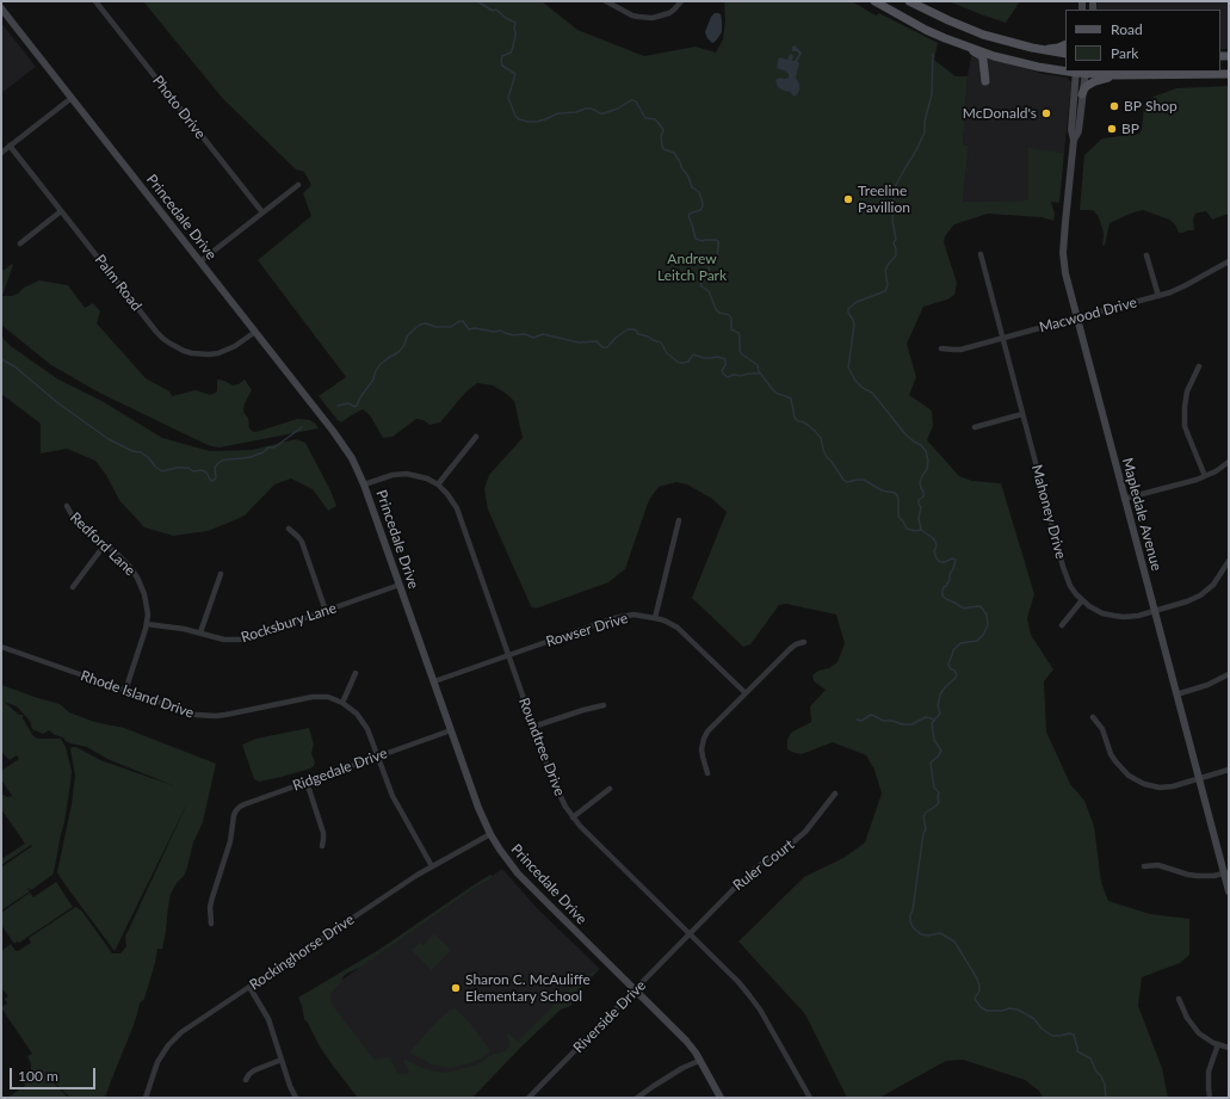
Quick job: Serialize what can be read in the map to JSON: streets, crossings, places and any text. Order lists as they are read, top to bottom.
{
  "streets": {
    "street": [
      "Photo Drive",
      "Princedale Drive",
      "Palm Road",
      "Macwood Drive",
      "Mahoney Drive",
      "Mapledale Avenue",
      "Redford Lane",
      "Rocksbury Lane",
      "Rowser Drive",
      "Rhode Island Drive",
      "Roundtree Drive",
      "Ridgedale Drive",
      "Ruler Court",
      "Rockinghorse Drive",
      "Riverside Drive"
    ]
  },
  "crossings": [
    ["Princedale Drive", "Palm Road"],
    ["Princedale Drive", "Rocksbury Lane"],
    ["Princedale Drive", "Rowser Drive"],
    ["Princedale Drive", "Roundtree Drive"],
    ["Princedale Drive", "Ridgedale Drive"],
    ["Princedale Drive", "Rockinghorse Drive"],
    ["Princedale Drive", "Riverside Drive"],
    ["Macwood Drive", "Mahoney Drive"],
    ["Macwood Drive", "Mapledale Avenue"],
    ["Mahoney Drive", "Mapledale Avenue"],
    ["Redford Lane", "Rocksbury Lane"],
    ["Redford Lane", "Rhode Island Drive"],
    ["Rowser Drive", "Roundtree Drive"],
    ["Roundtree Drive", "Ruler Court"],
    ["Roundtree Drive", "Riverside Drive"],
    ["Ruler Court", "Riverside Drive"]
  ],
  "parks": ["Andrew Leitch Park"],
  "places": [
    "BP Shop",
    "McDonald's",
    "BP",
    "Treeline Pavillion",
    "Sharon C. McAuliffe Elementary School"
  ],
  "legend": ["Road", "Park"],
  "scale_bar": "100 m"
}
